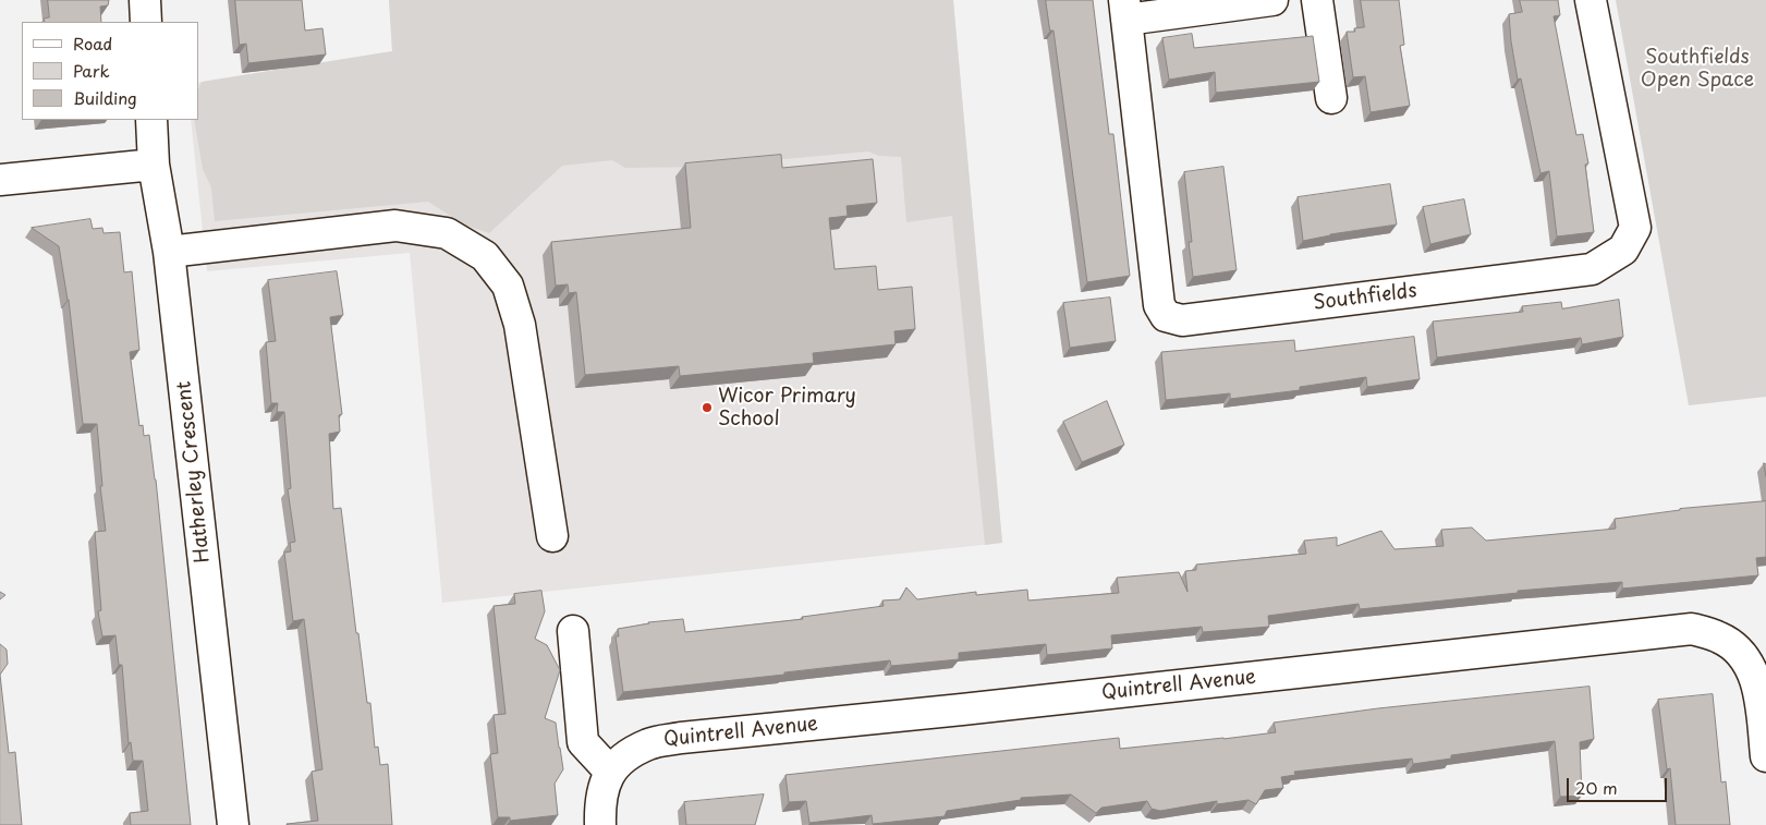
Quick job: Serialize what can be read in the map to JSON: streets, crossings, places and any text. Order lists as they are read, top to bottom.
{
  "streets": {
    "street": ["Southfields", "Hatherley Crescent", "Quintrell Avenue"]
  },
  "parks": ["Southfields Open Space"],
  "places": ["Wicor Primary School"],
  "legend": ["Road", "Park", "Building"],
  "scale_bar": "20 m"
}
